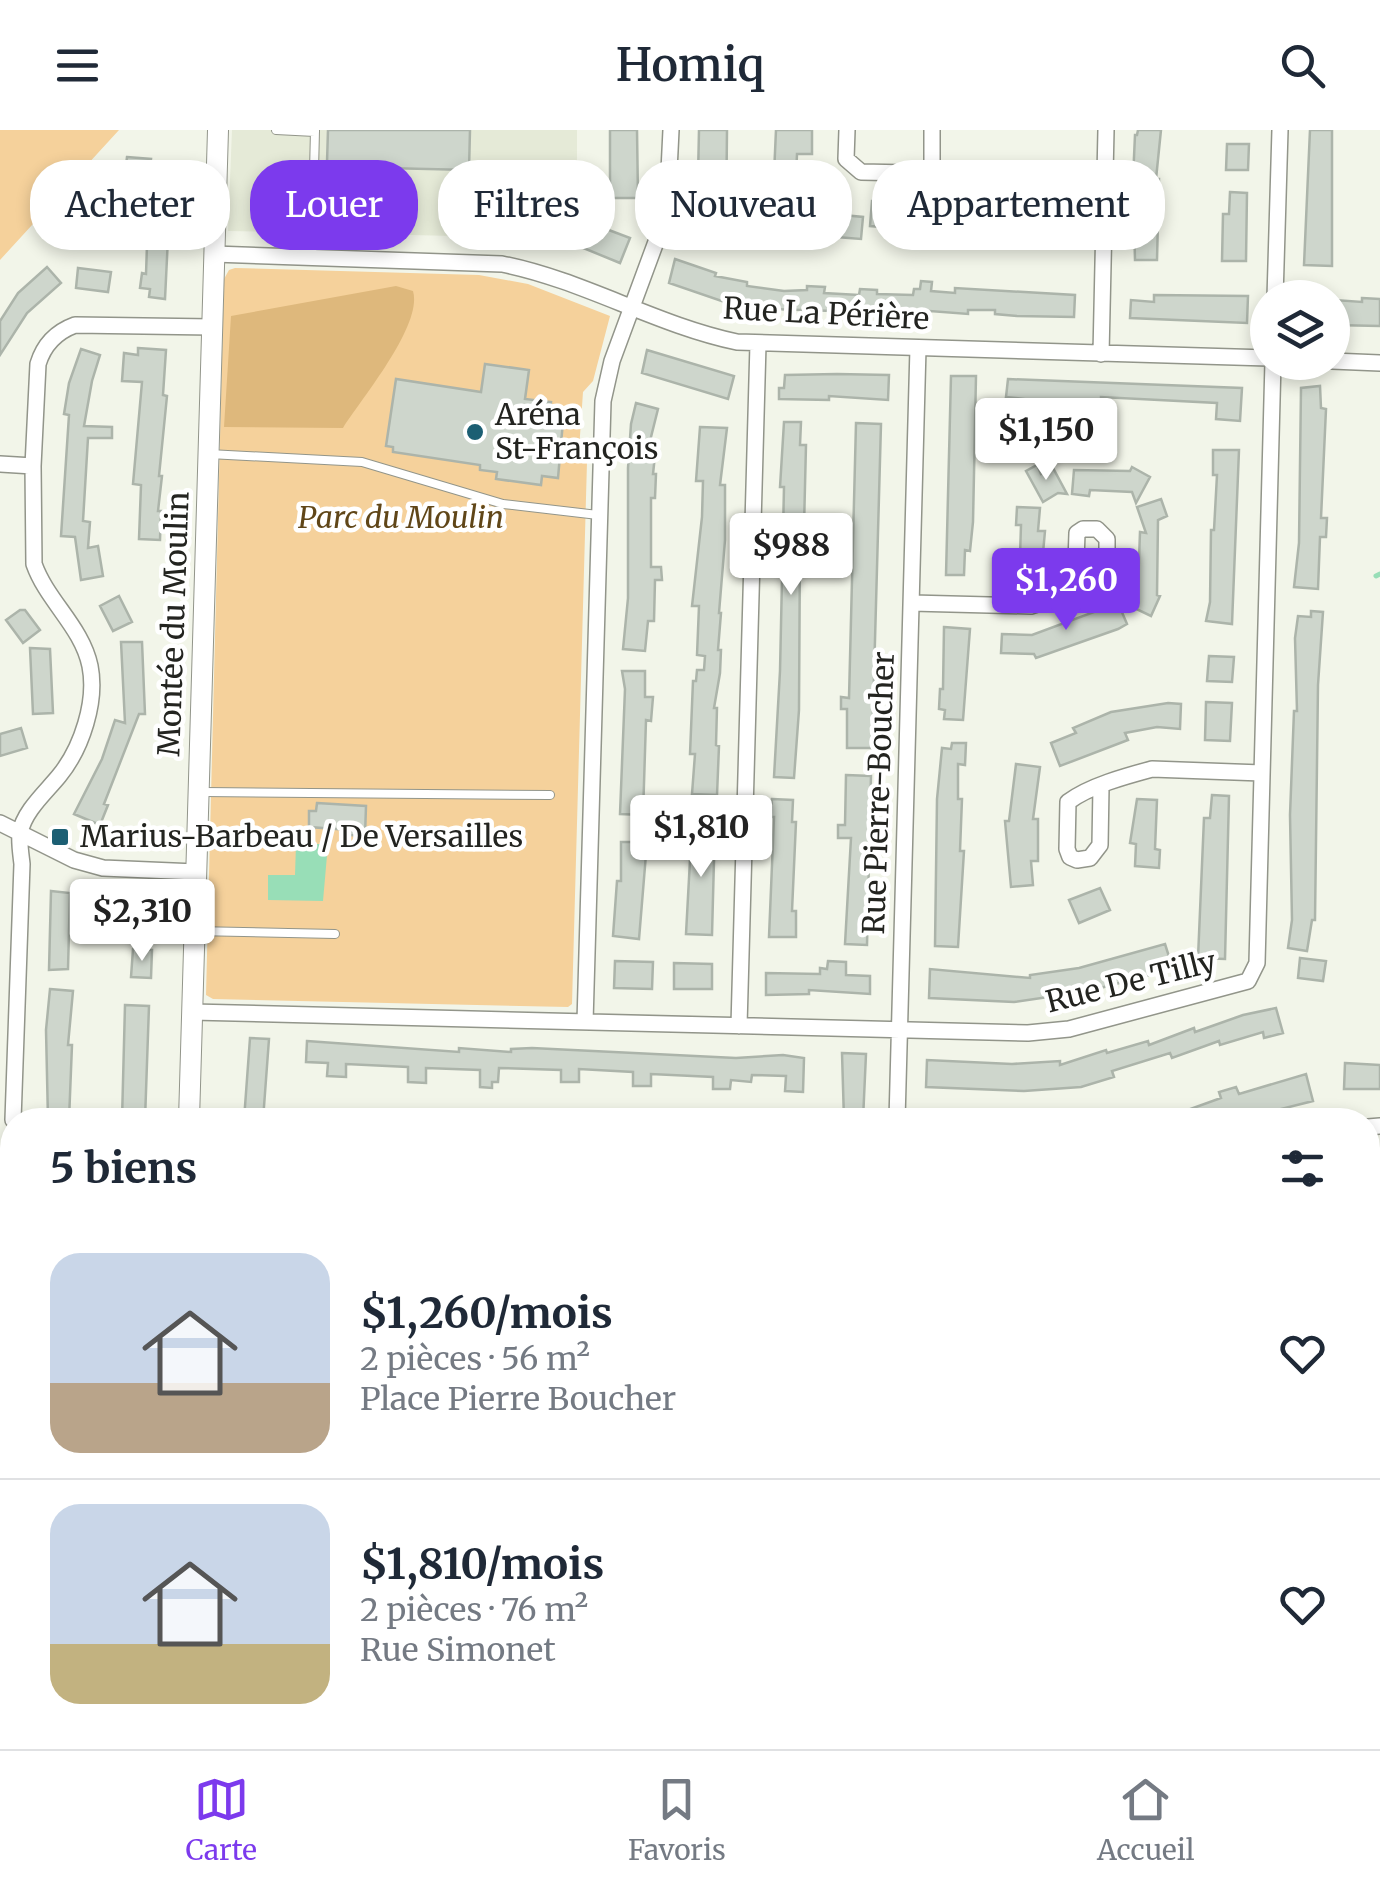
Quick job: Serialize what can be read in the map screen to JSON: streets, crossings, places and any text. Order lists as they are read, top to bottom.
{
  "streets": {
    "street": [
      "Rue La Périère",
      "Montée du Moulin",
      "Rue Pierre-Boucher",
      "Rue De Tilly"
    ]
  },
  "crossings": [
    ["Rue La Périère", "Montée du Moulin"],
    ["Rue La Périère", "Rue Pierre-Boucher"],
    ["Montée du Moulin", "Rue De Tilly"],
    ["Rue Pierre-Boucher", "Rue De Tilly"]
  ],
  "parks": ["Parc du Moulin"],
  "places": {
    "other": ["Aréna St-François"],
    "transit": ["Marius-Barbeau / De Versailles"]
  },
  "page": {
    "header": "Homiq",
    "chip": [
      "Acheter",
      "Louer",
      "Filtres",
      "Nouveau",
      "Appartement"
    ],
    "price": [
      "$1,150",
      "$988",
      "$1,260",
      "$1,810",
      "$2,310"
    ],
    "heading": "5 biens",
    "list": [
      {
        "name": "$1,260/mois",
        "note": "2 pièces · 56 m² · Place Pierre Boucher"
      },
      {
        "name": "$1,810/mois",
        "note": "2 pièces · 76 m² · Rue Simonet"
      }
    ],
    "tabs": ["Carte", "Favoris", "Accueil"]
  }
}
